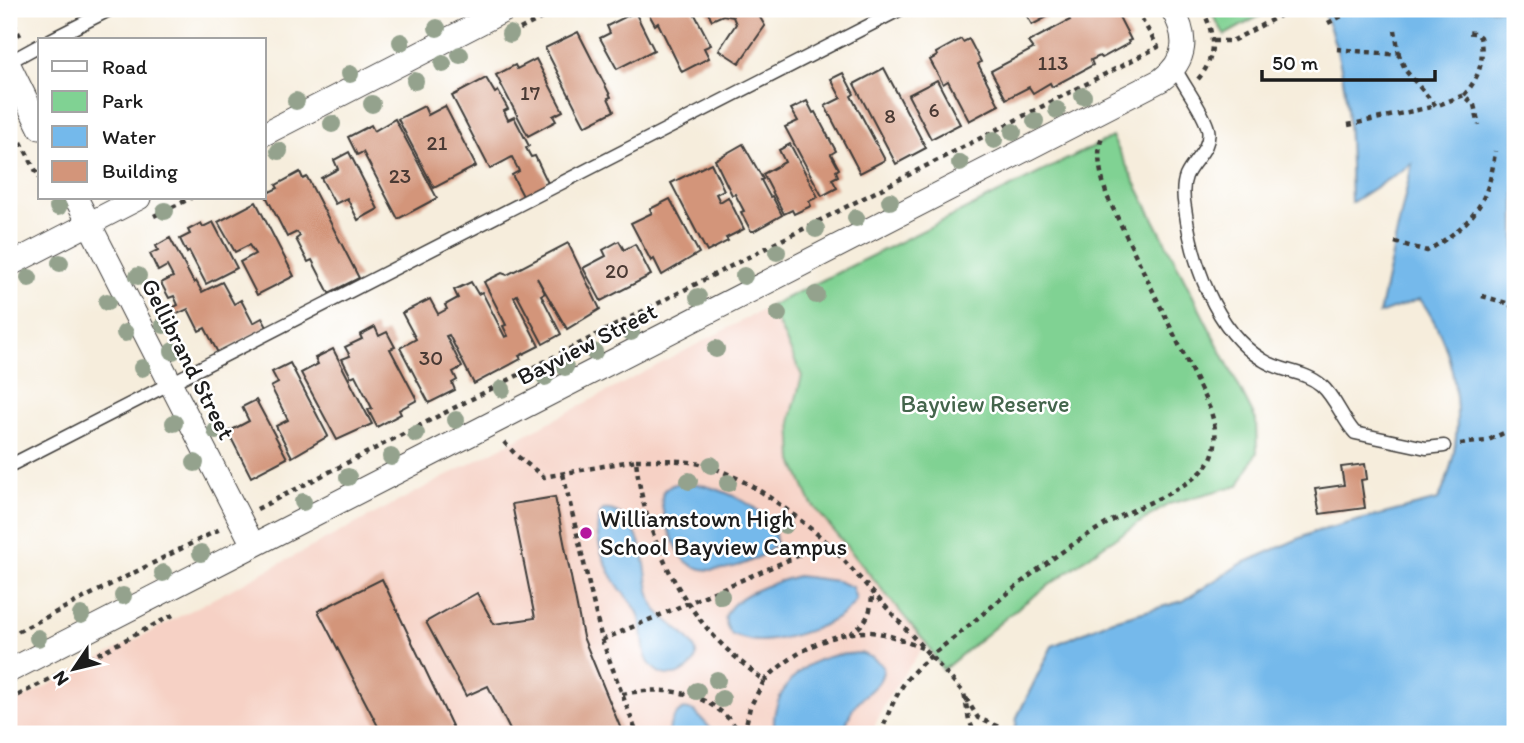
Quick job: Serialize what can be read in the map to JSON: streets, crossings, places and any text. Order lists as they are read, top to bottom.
{
  "streets": {
    "street": ["Bayview Street", "Gellibrand Street"]
  },
  "crossings": [
    ["Bayview Street", "Gellibrand Street"]
  ],
  "parks": ["Bayview Reserve"],
  "places": ["Williamstown High School Bayview Campus"],
  "house_numbers": [
    "113",
    "17",
    "6",
    "8",
    "21",
    "23",
    "20",
    "30"
  ],
  "legend": [
    "Road",
    "Park",
    "Water",
    "Building"
  ],
  "scale_bar": "50 m",
  "north": "bottom left"
}
